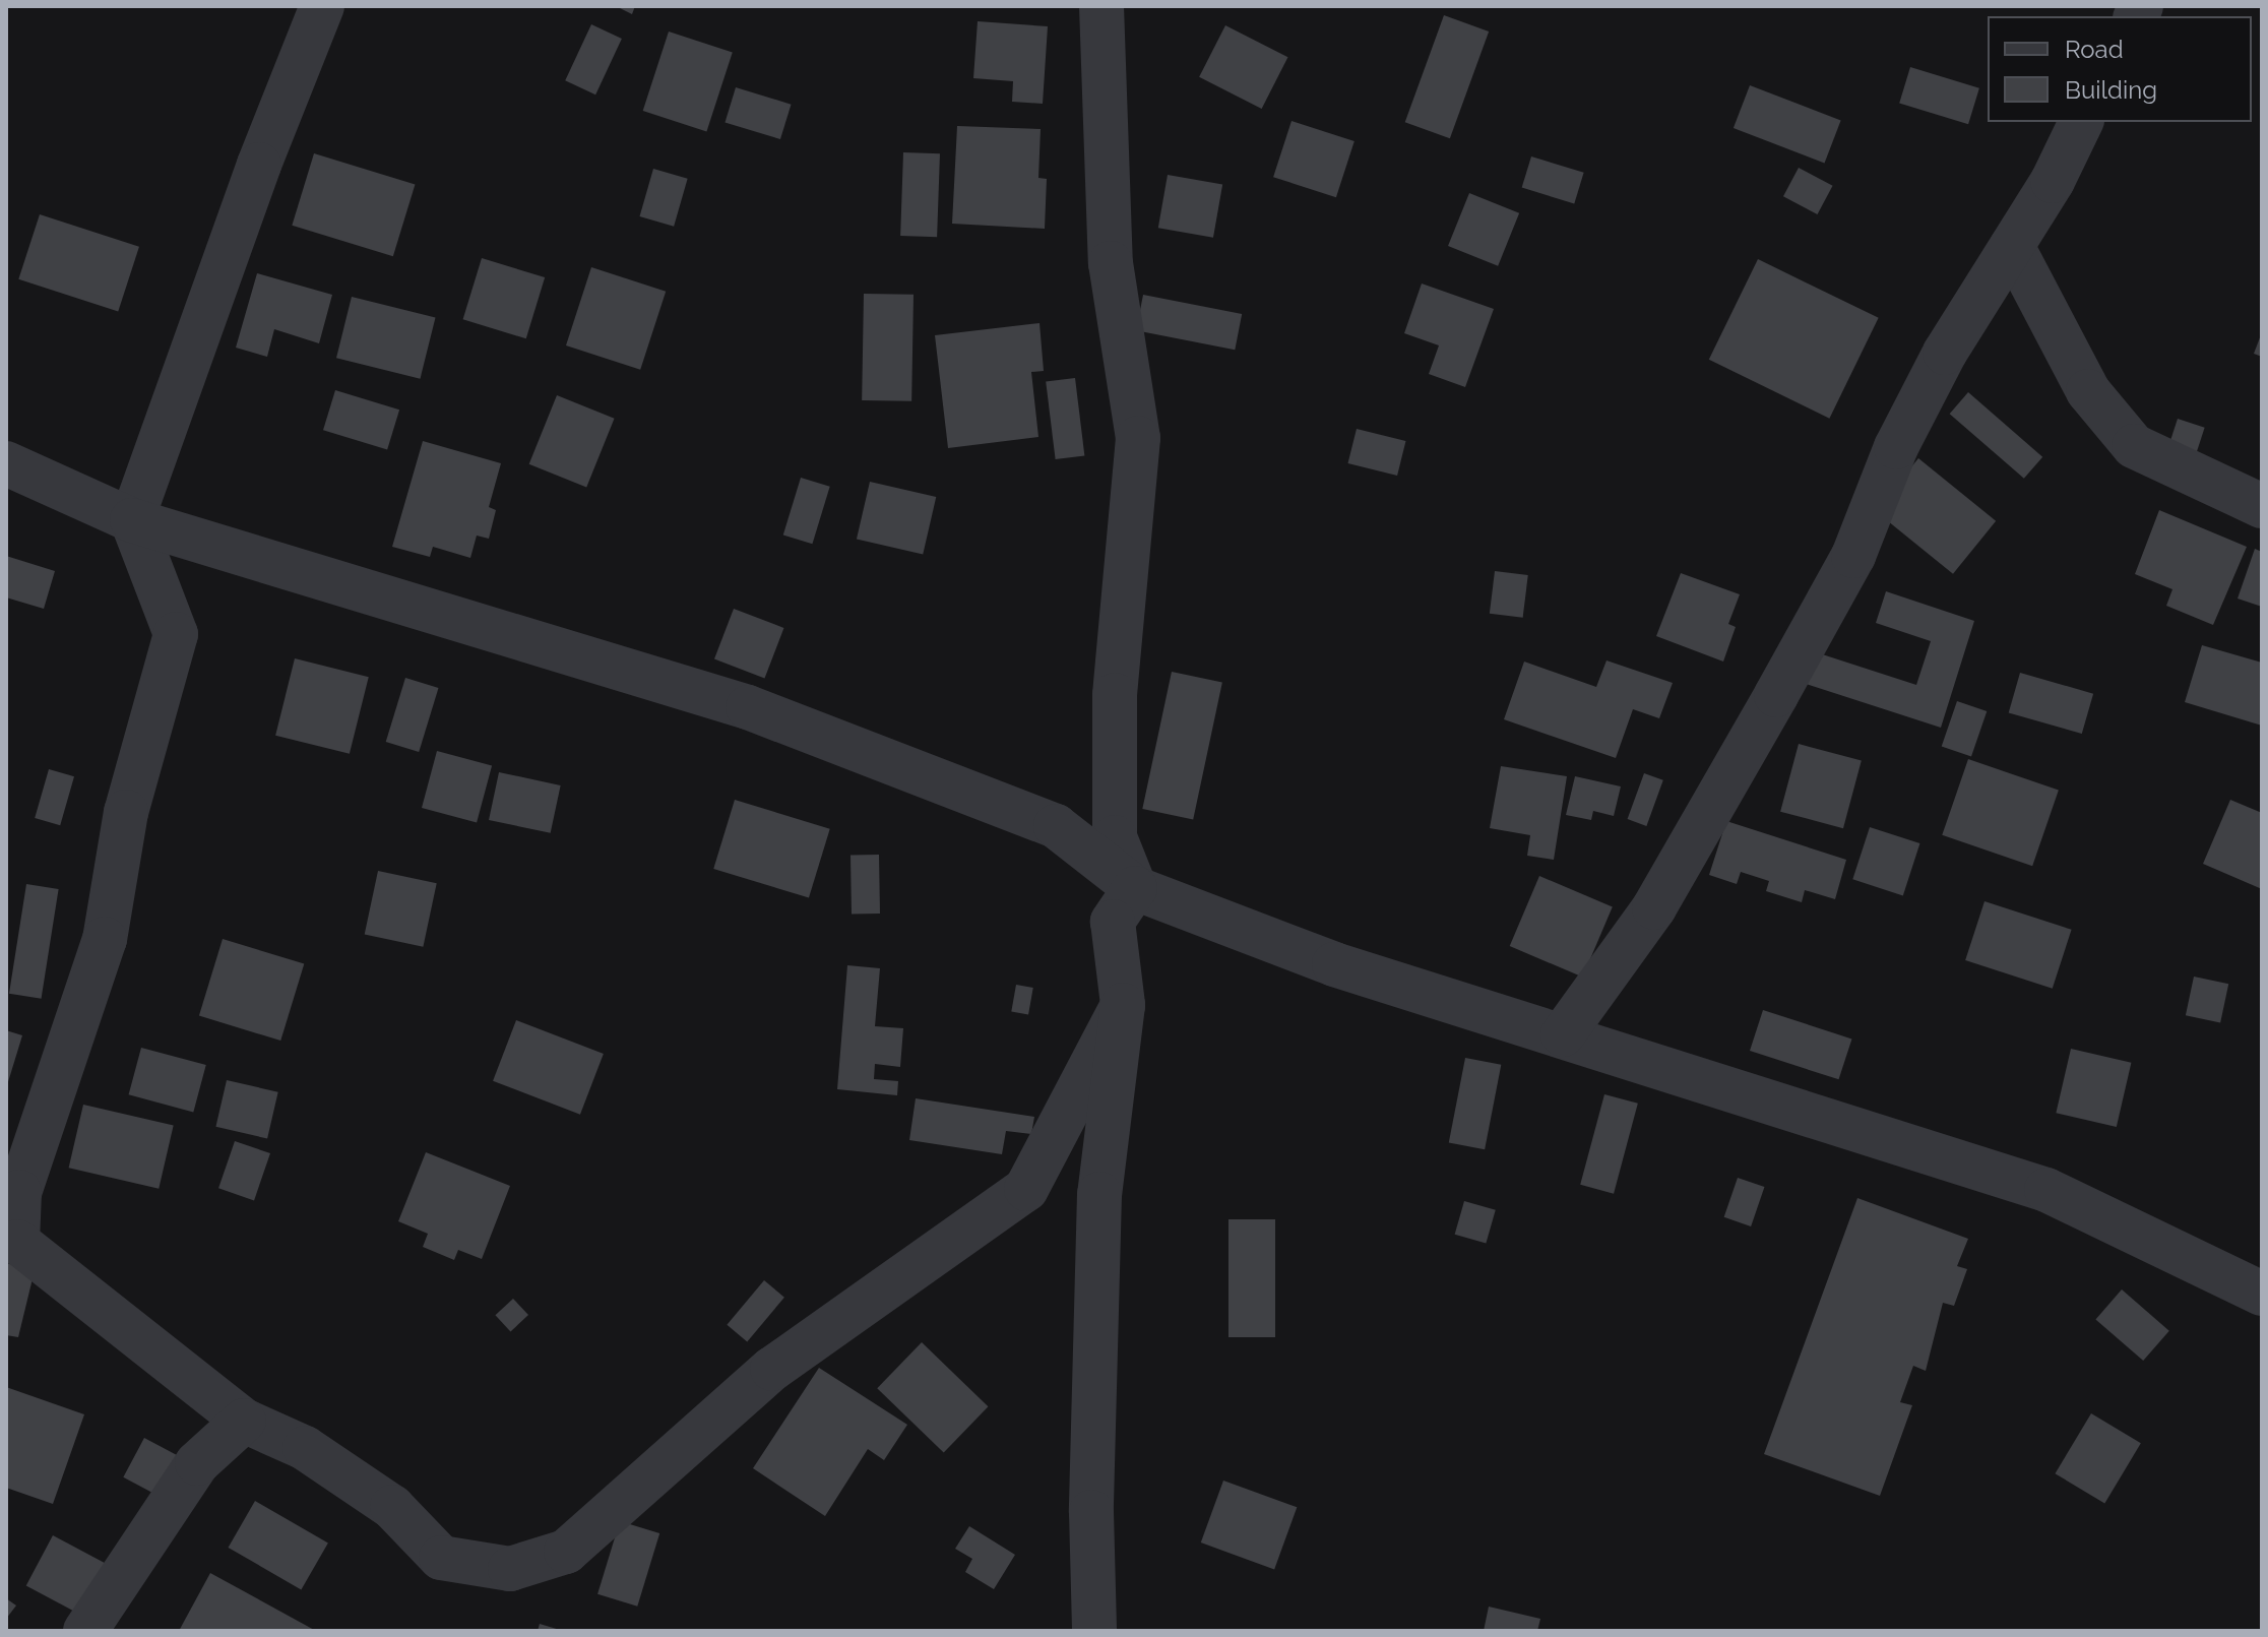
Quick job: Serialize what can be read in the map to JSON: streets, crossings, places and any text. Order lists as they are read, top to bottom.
{
  "legend": ["Road", "Building"]
}
